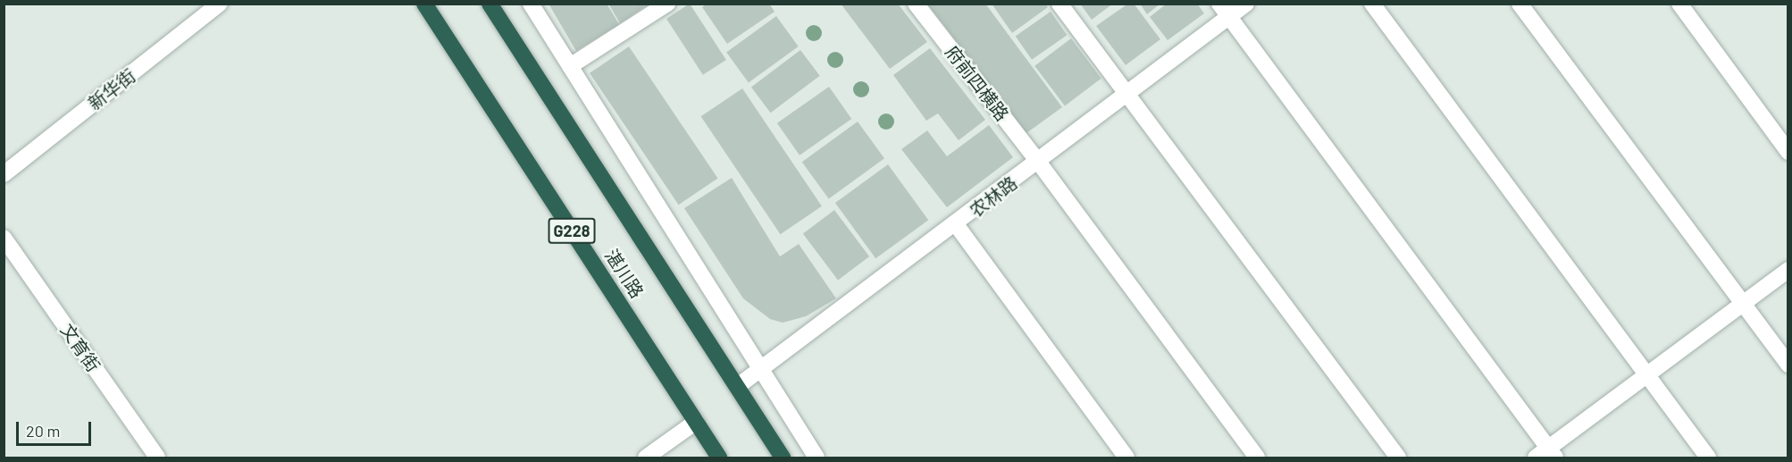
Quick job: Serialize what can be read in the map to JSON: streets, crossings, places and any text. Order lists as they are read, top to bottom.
{
  "streets": {
    "highway": ["G228", "湛川路"],
    "street": [
      "府前四横路",
      "新华街",
      "农林路",
      "文育街"
    ]
  },
  "crossings": [
    ["府前四横路", "农林路"],
    ["农林路", "湛川路"]
  ],
  "scale_bar": "20 m"
}
